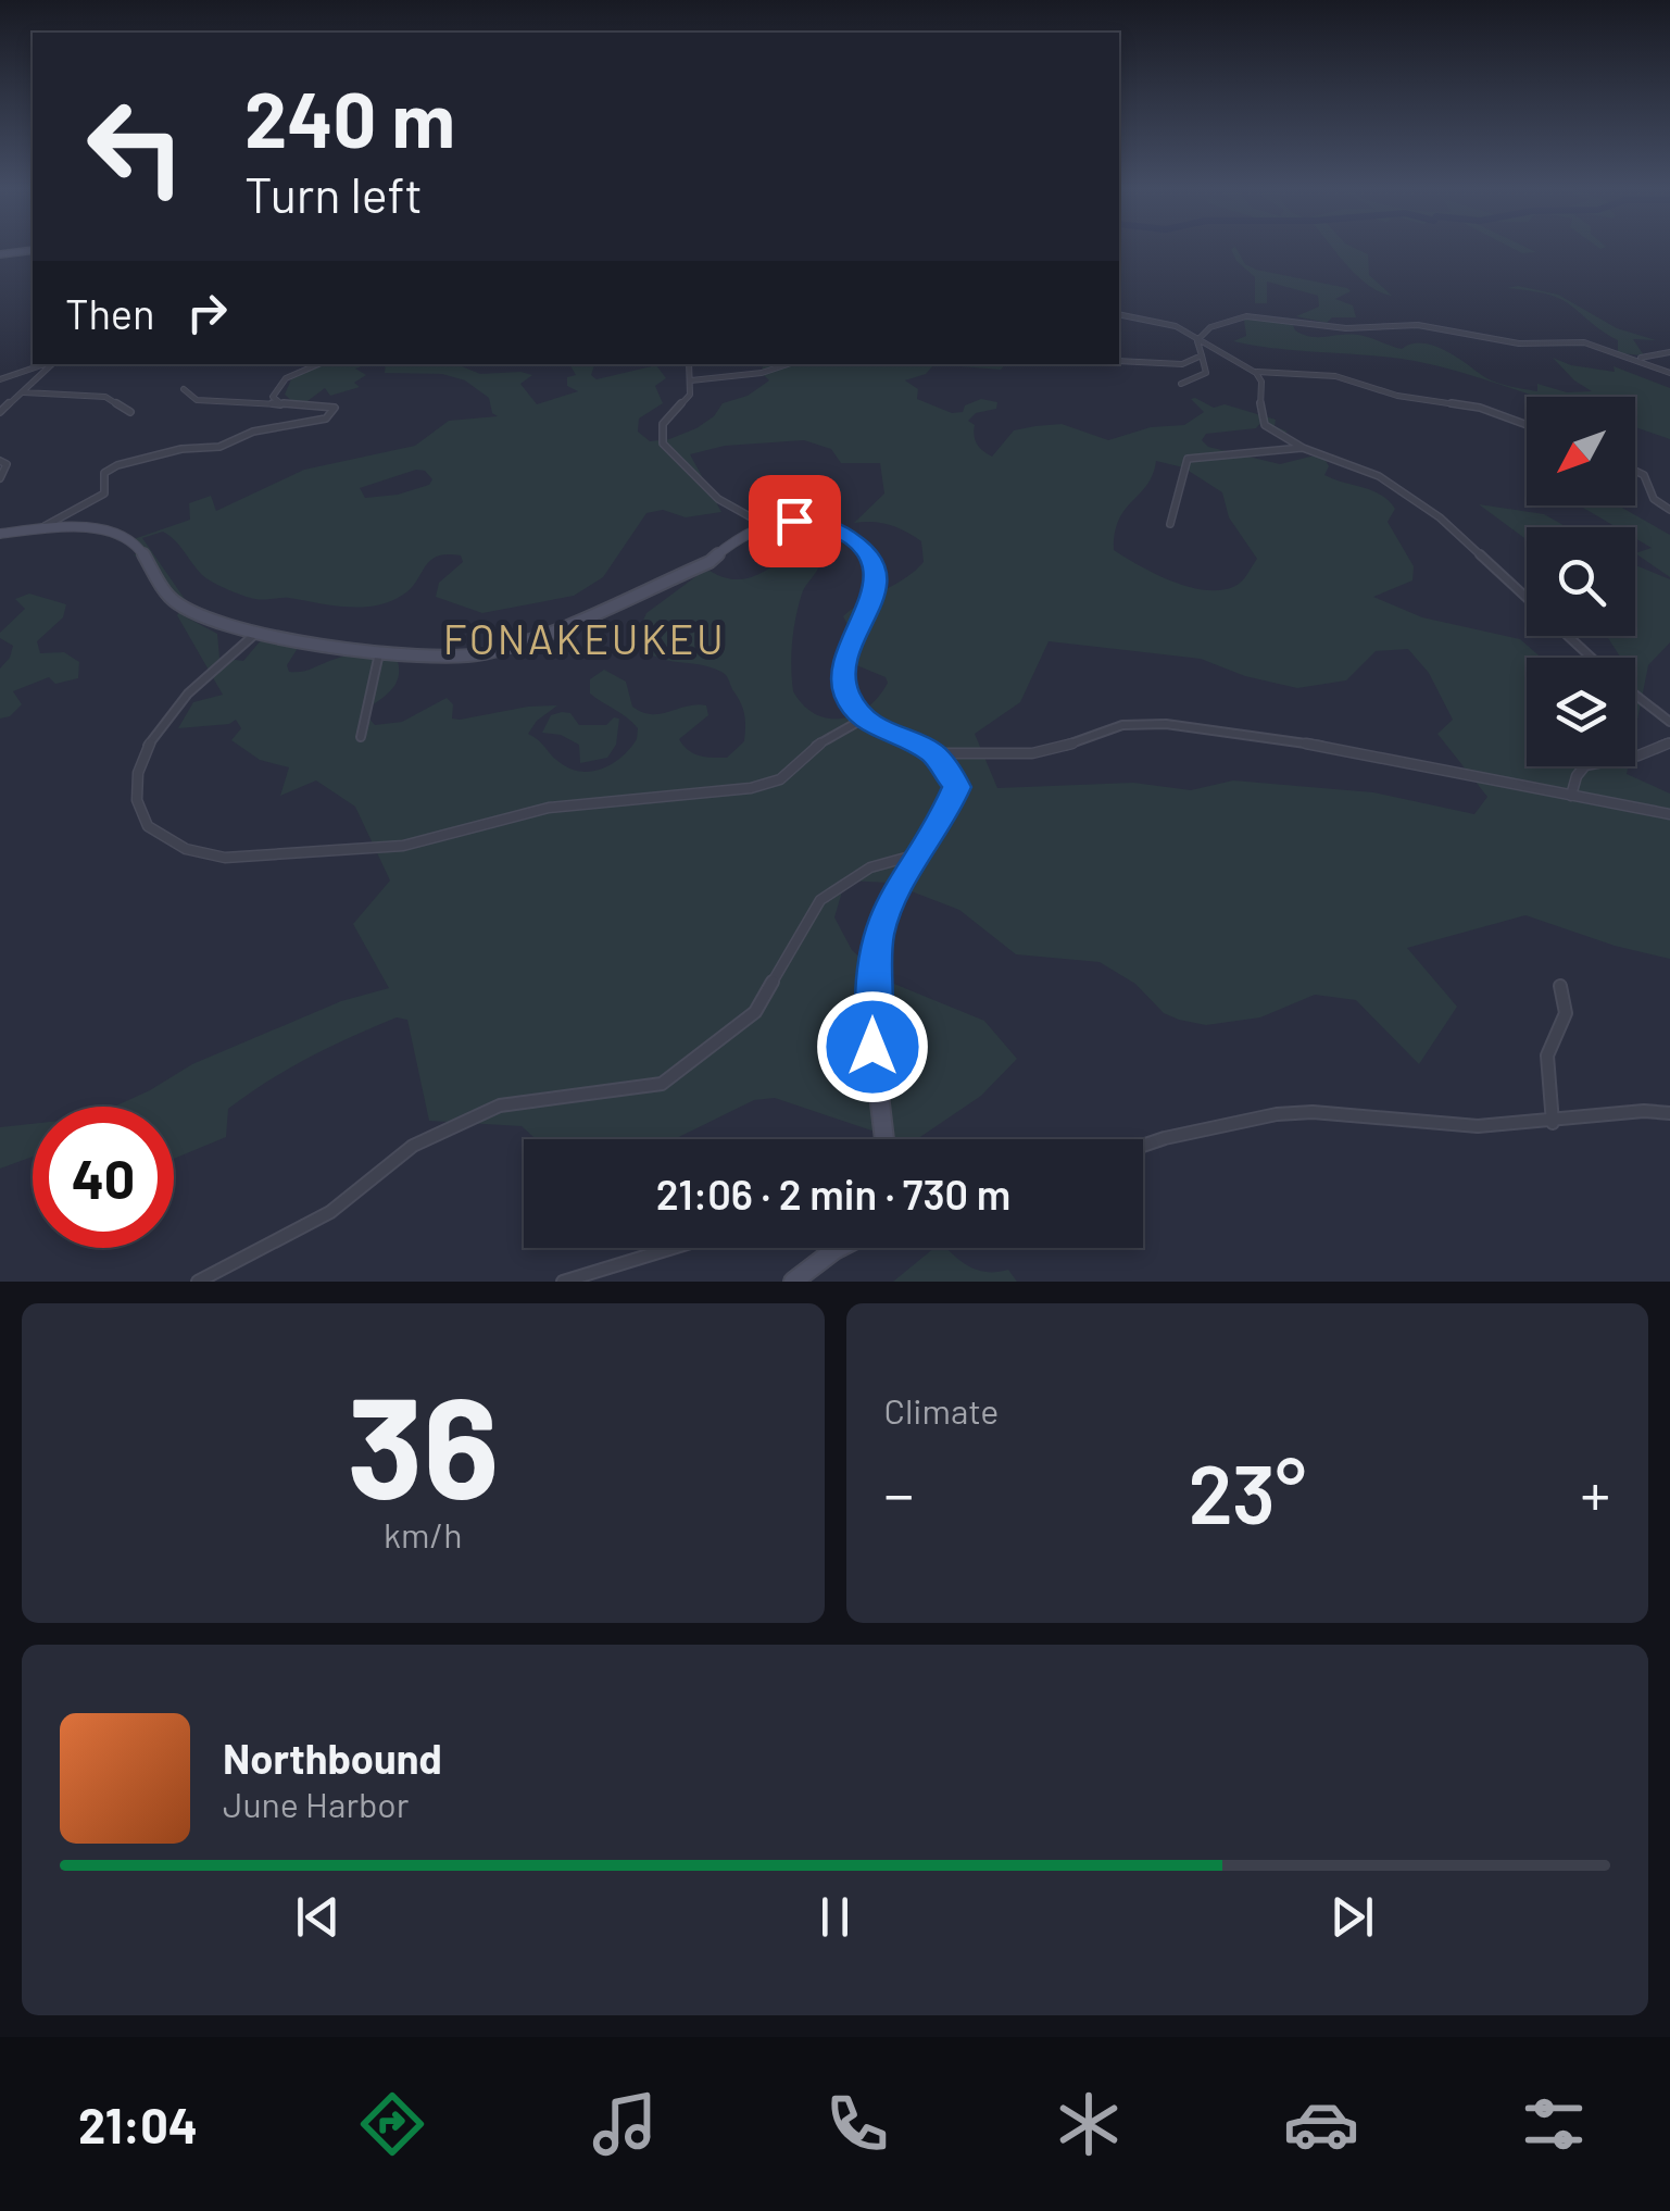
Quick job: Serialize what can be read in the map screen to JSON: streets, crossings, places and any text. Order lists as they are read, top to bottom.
{
  "districts": ["FONAKEUKEU"],
  "north": "bottom left",
  "page": {
    "turn": ["240 m", "Turn left"],
    "then": "Then",
    "limit": "40",
    "trip": "21:06 · 2 min · 730 m",
    "tile": [
      ["36", "km/h"],
      "Climate"
    ],
    "heat": ["−", "23°", "+"],
    "song": ["Northbound", "June Harbor"],
    "tabs": "21:04"
  }
}
